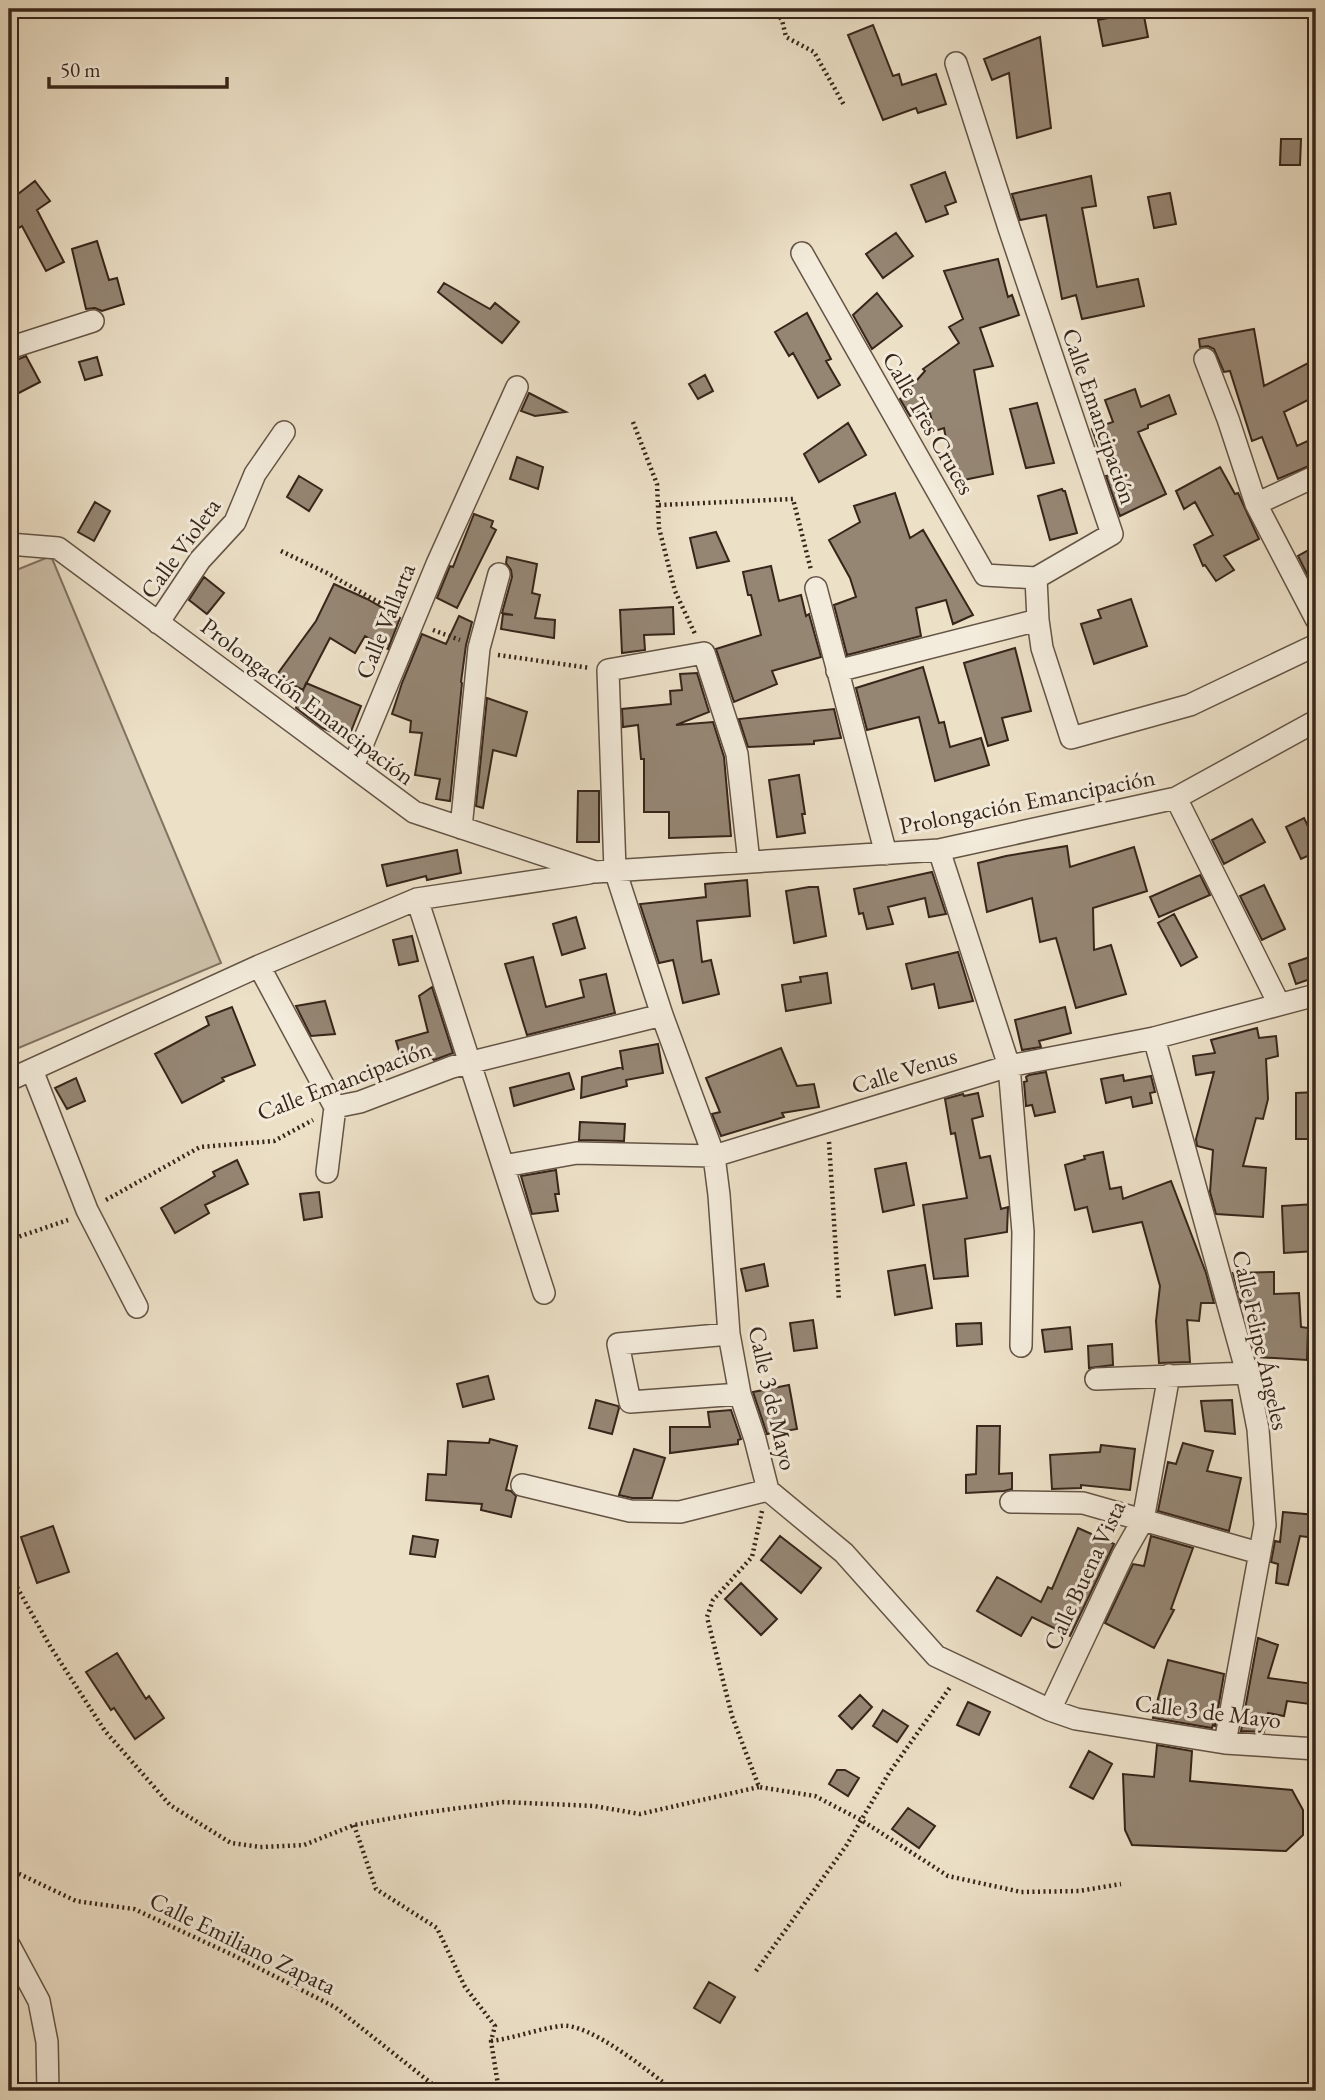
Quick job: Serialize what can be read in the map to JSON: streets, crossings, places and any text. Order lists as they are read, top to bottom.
{
  "streets": {
    "street": [
      "Calle Emancipación",
      "Calle Tres Cruces",
      "Calle Violeta",
      "Calle Vallarta",
      "Prolongación Emancipación",
      "Calle Venus",
      "Calle Felipe Ángeles",
      "Calle 3 de Mayo",
      "Calle Buena Vista"
    ],
    "path": ["Calle Emiliano Zapata"]
  },
  "crossings": [
    ["Calle Emancipación", "Calle Tres Cruces"],
    ["Calle Emancipación", "Prolongación Emancipación"],
    ["Calle Emancipación", "Calle Venus"],
    ["Calle Emancipación", "Calle 3 de Mayo"],
    ["Calle Violeta", "Prolongación Emancipación"],
    ["Calle Vallarta", "Prolongación Emancipación"],
    ["Prolongación Emancipación", "Calle 3 de Mayo"],
    ["Calle Venus", "Calle Felipe Ángeles"],
    ["Calle Venus", "Calle 3 de Mayo"],
    ["Calle Felipe Ángeles", "Calle 3 de Mayo"],
    ["Calle 3 de Mayo", "Calle Buena Vista"]
  ],
  "scale_bar": "50 m"
}
